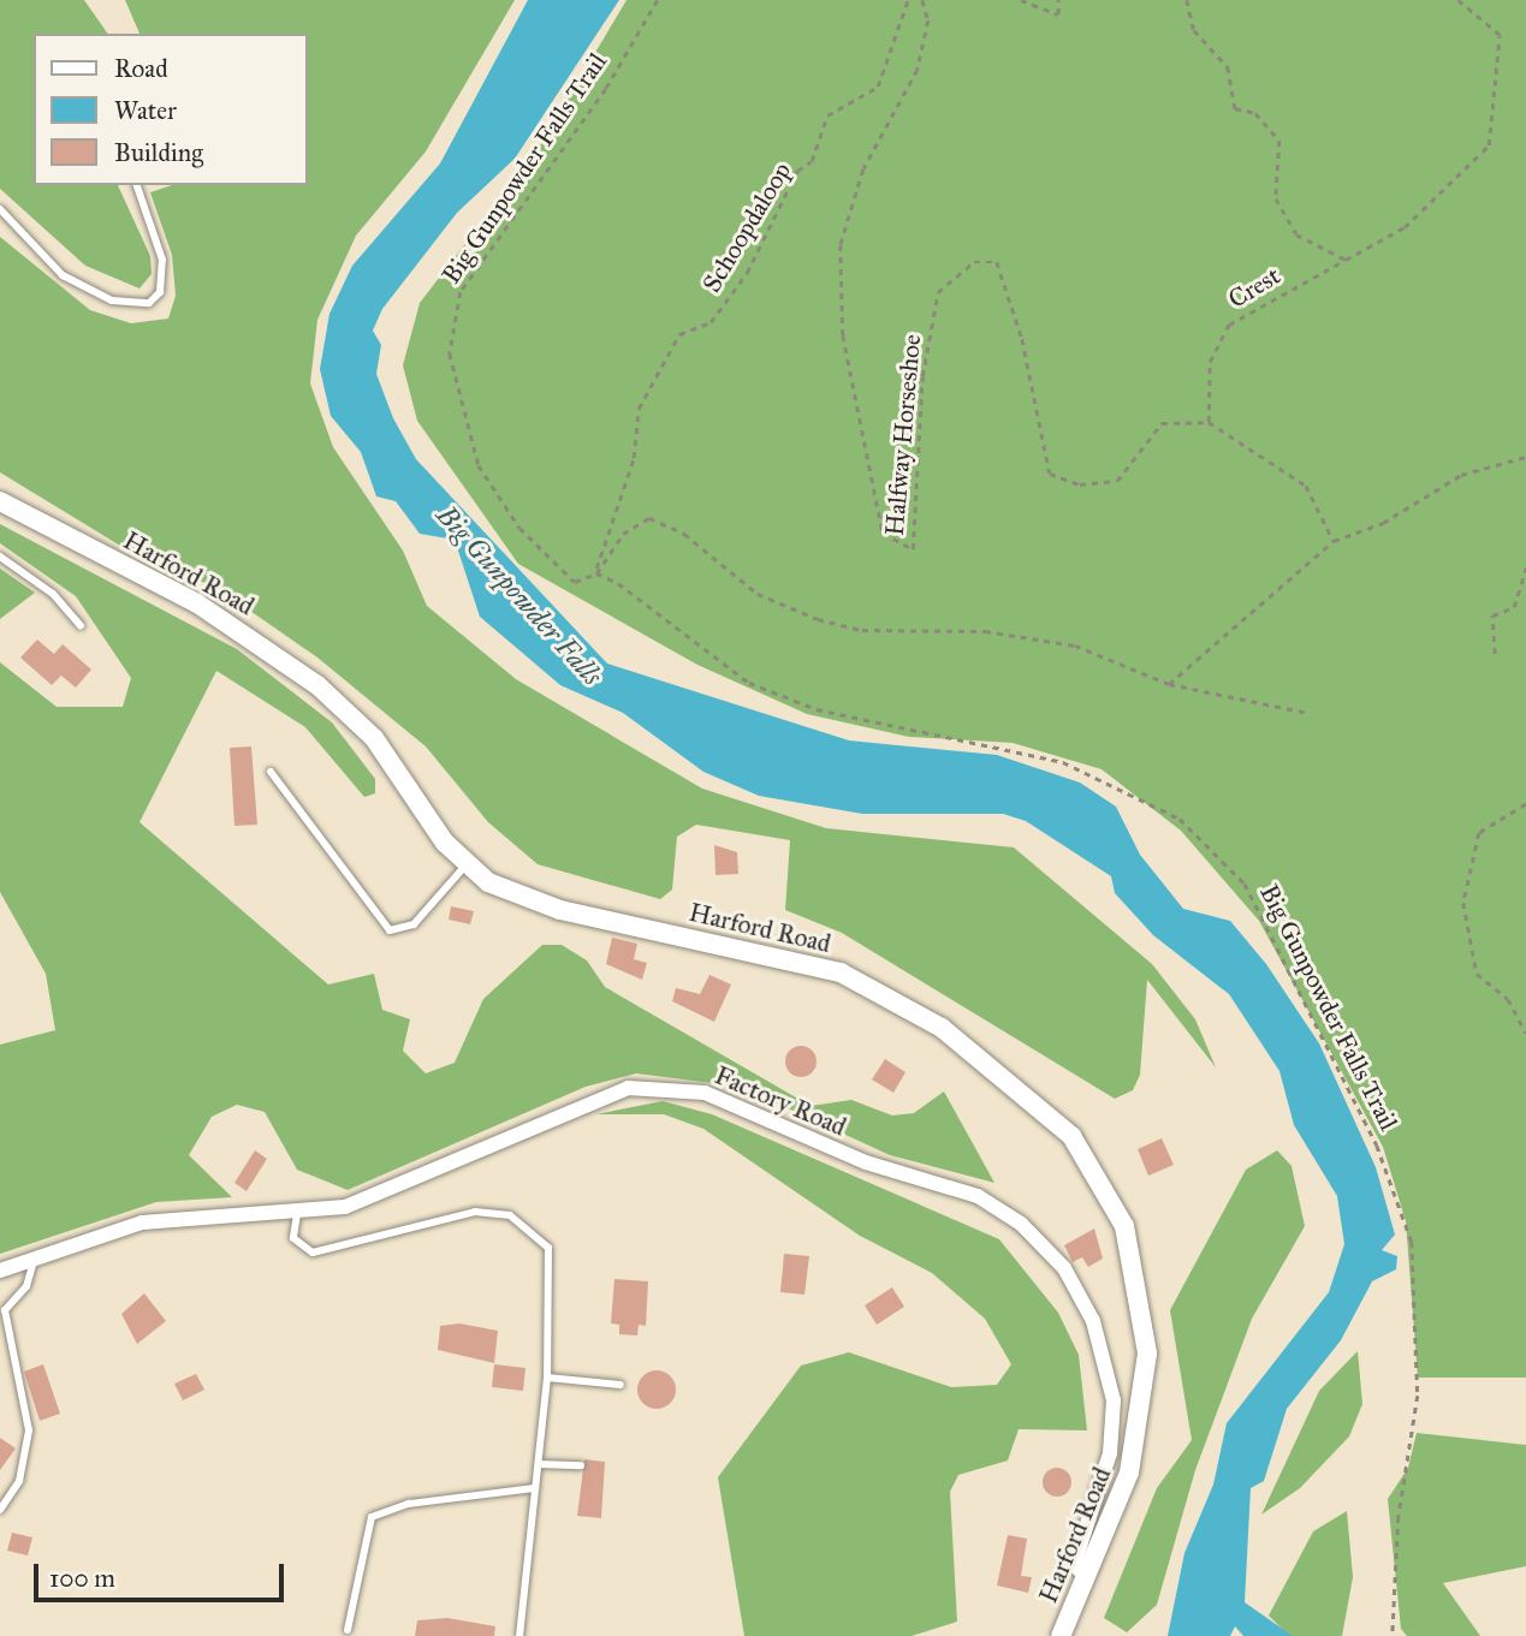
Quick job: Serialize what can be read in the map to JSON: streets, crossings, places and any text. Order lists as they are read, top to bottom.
{
  "streets": {
    "main road": ["Harford Road"],
    "street": ["Factory Road"],
    "path": [
      "Big Gunpowder Falls Trail",
      "Schoopdaloop",
      "Crest",
      "Halfway Horseshoe"
    ]
  },
  "crossings": [
    ["Big Gunpowder Falls Trail", "Schoopdaloop"],
    ["Crest", "Halfway Horseshoe"],
    ["Harford Road", "Factory Road"]
  ],
  "water": ["Big Gunpowder Falls"],
  "legend": ["Road", "Water", "Building"],
  "scale_bar": "100 m"
}
